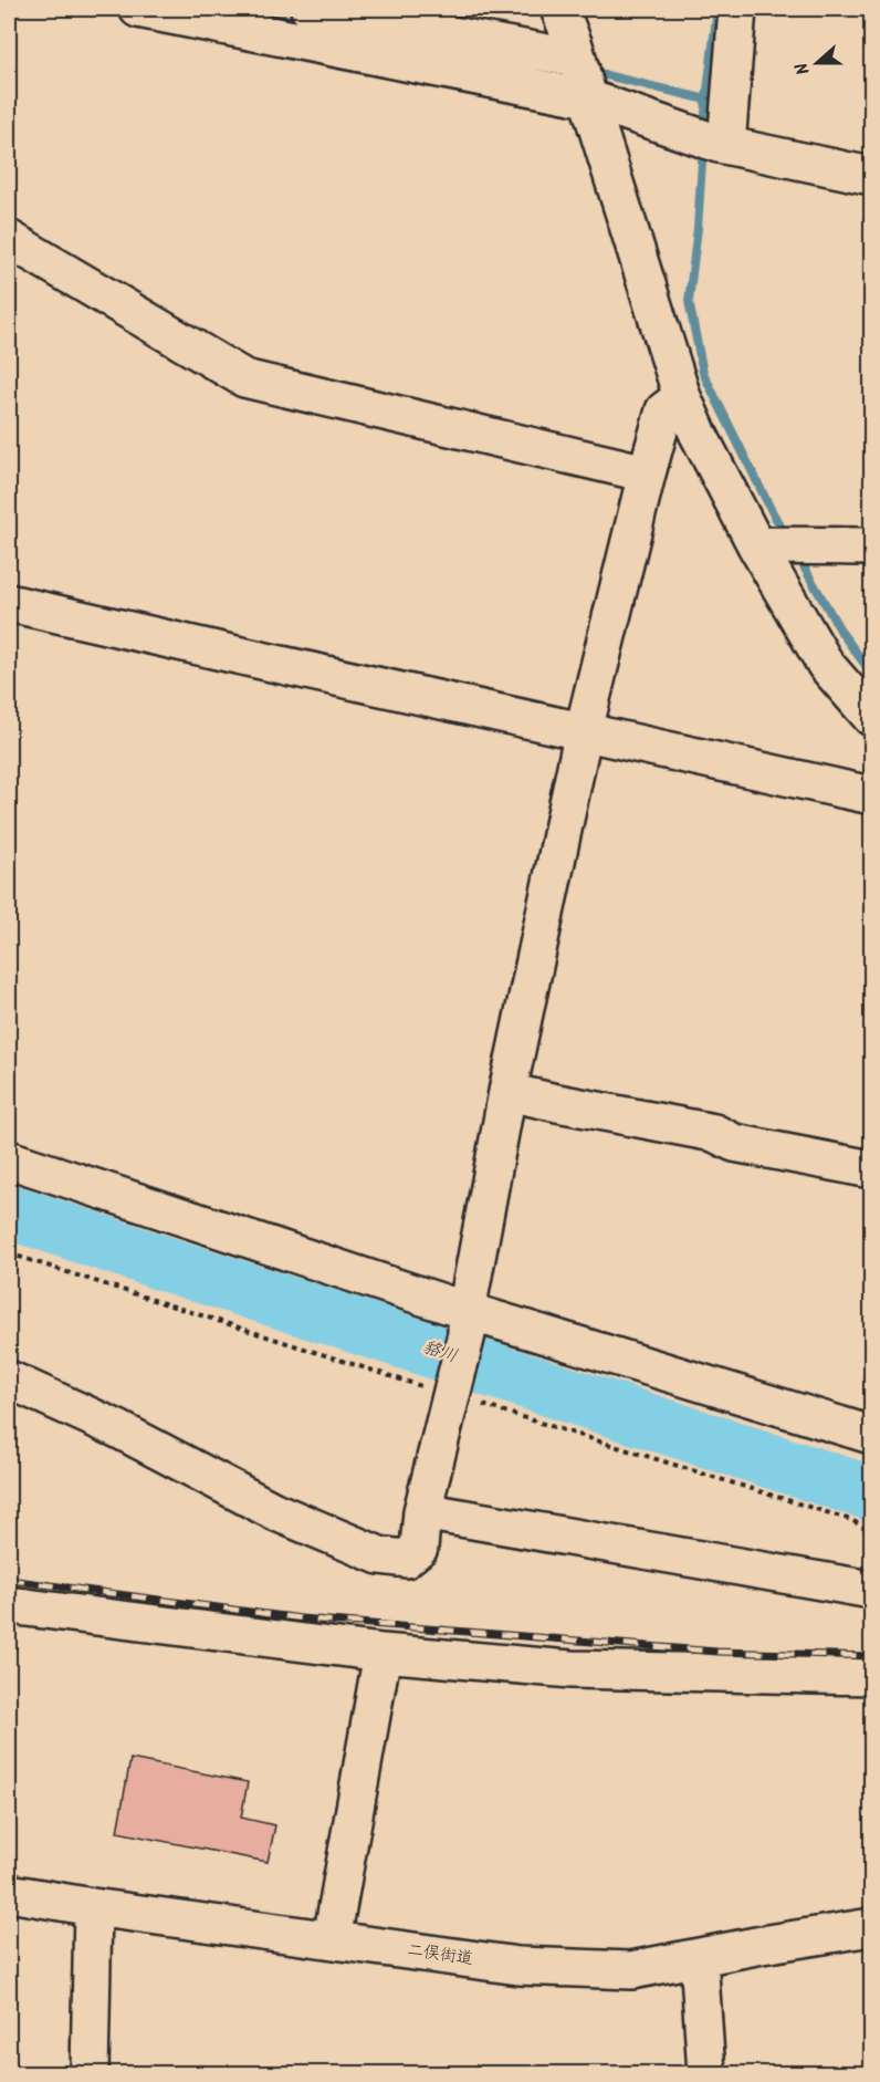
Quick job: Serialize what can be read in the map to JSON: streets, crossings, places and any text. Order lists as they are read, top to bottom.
{
  "streets": {
    "street": ["二俣街道"]
  },
  "water": ["貉川"],
  "north": "left"
}
